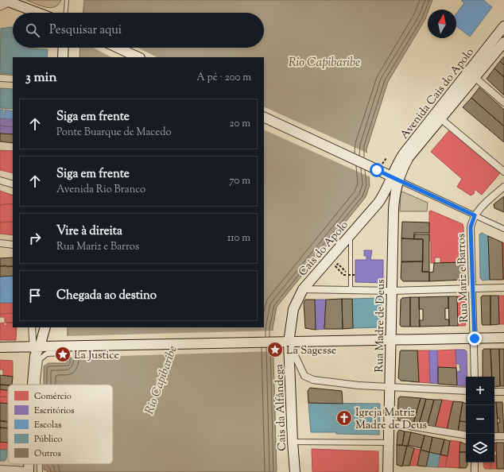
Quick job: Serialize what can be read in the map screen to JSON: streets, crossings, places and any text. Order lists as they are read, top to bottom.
{
  "streets": {
    "main road": [
      "Avenida Cais do Apolo",
      "Cais do Apolo",
      "Rua Madre de Deus",
      "Cais da Alfândega"
    ],
    "street": ["Rua Mariz e Barros"]
  },
  "crossings": [
    ["Avenida Cais do Apolo", "Cais do Apolo"],
    ["Avenida Cais do Apolo", "Rua Madre de Deus"],
    ["Cais do Apolo", "Rua Madre de Deus"],
    ["Cais do Apolo", "Cais da Alfândega"]
  ],
  "water": ["Rio Capibaribe"],
  "places": {
    "place": ["La Sagesse", "La Justice"],
    "church": ["Igreja Matriz Madre de Deus"]
  },
  "legend": [
    "Comércio",
    "Escritórios",
    "Escolas",
    "Público",
    "Outros"
  ],
  "north": "top",
  "page": {
    "search": "Pesquisar aqui",
    "heading": ["3 min", "A pé · 200 m"],
    "list": [
      ["Siga em frente", "Ponte Buarque de Macedo", "20 m"],
      ["Siga em frente", "Avenida Rio Branco", "70 m"],
      ["Vire à direita", "Rua Mariz e Barros", "110 m"],
      "Chegada ao destino"
    ],
    "map_buttons": ["+", "−"]
  }
}
